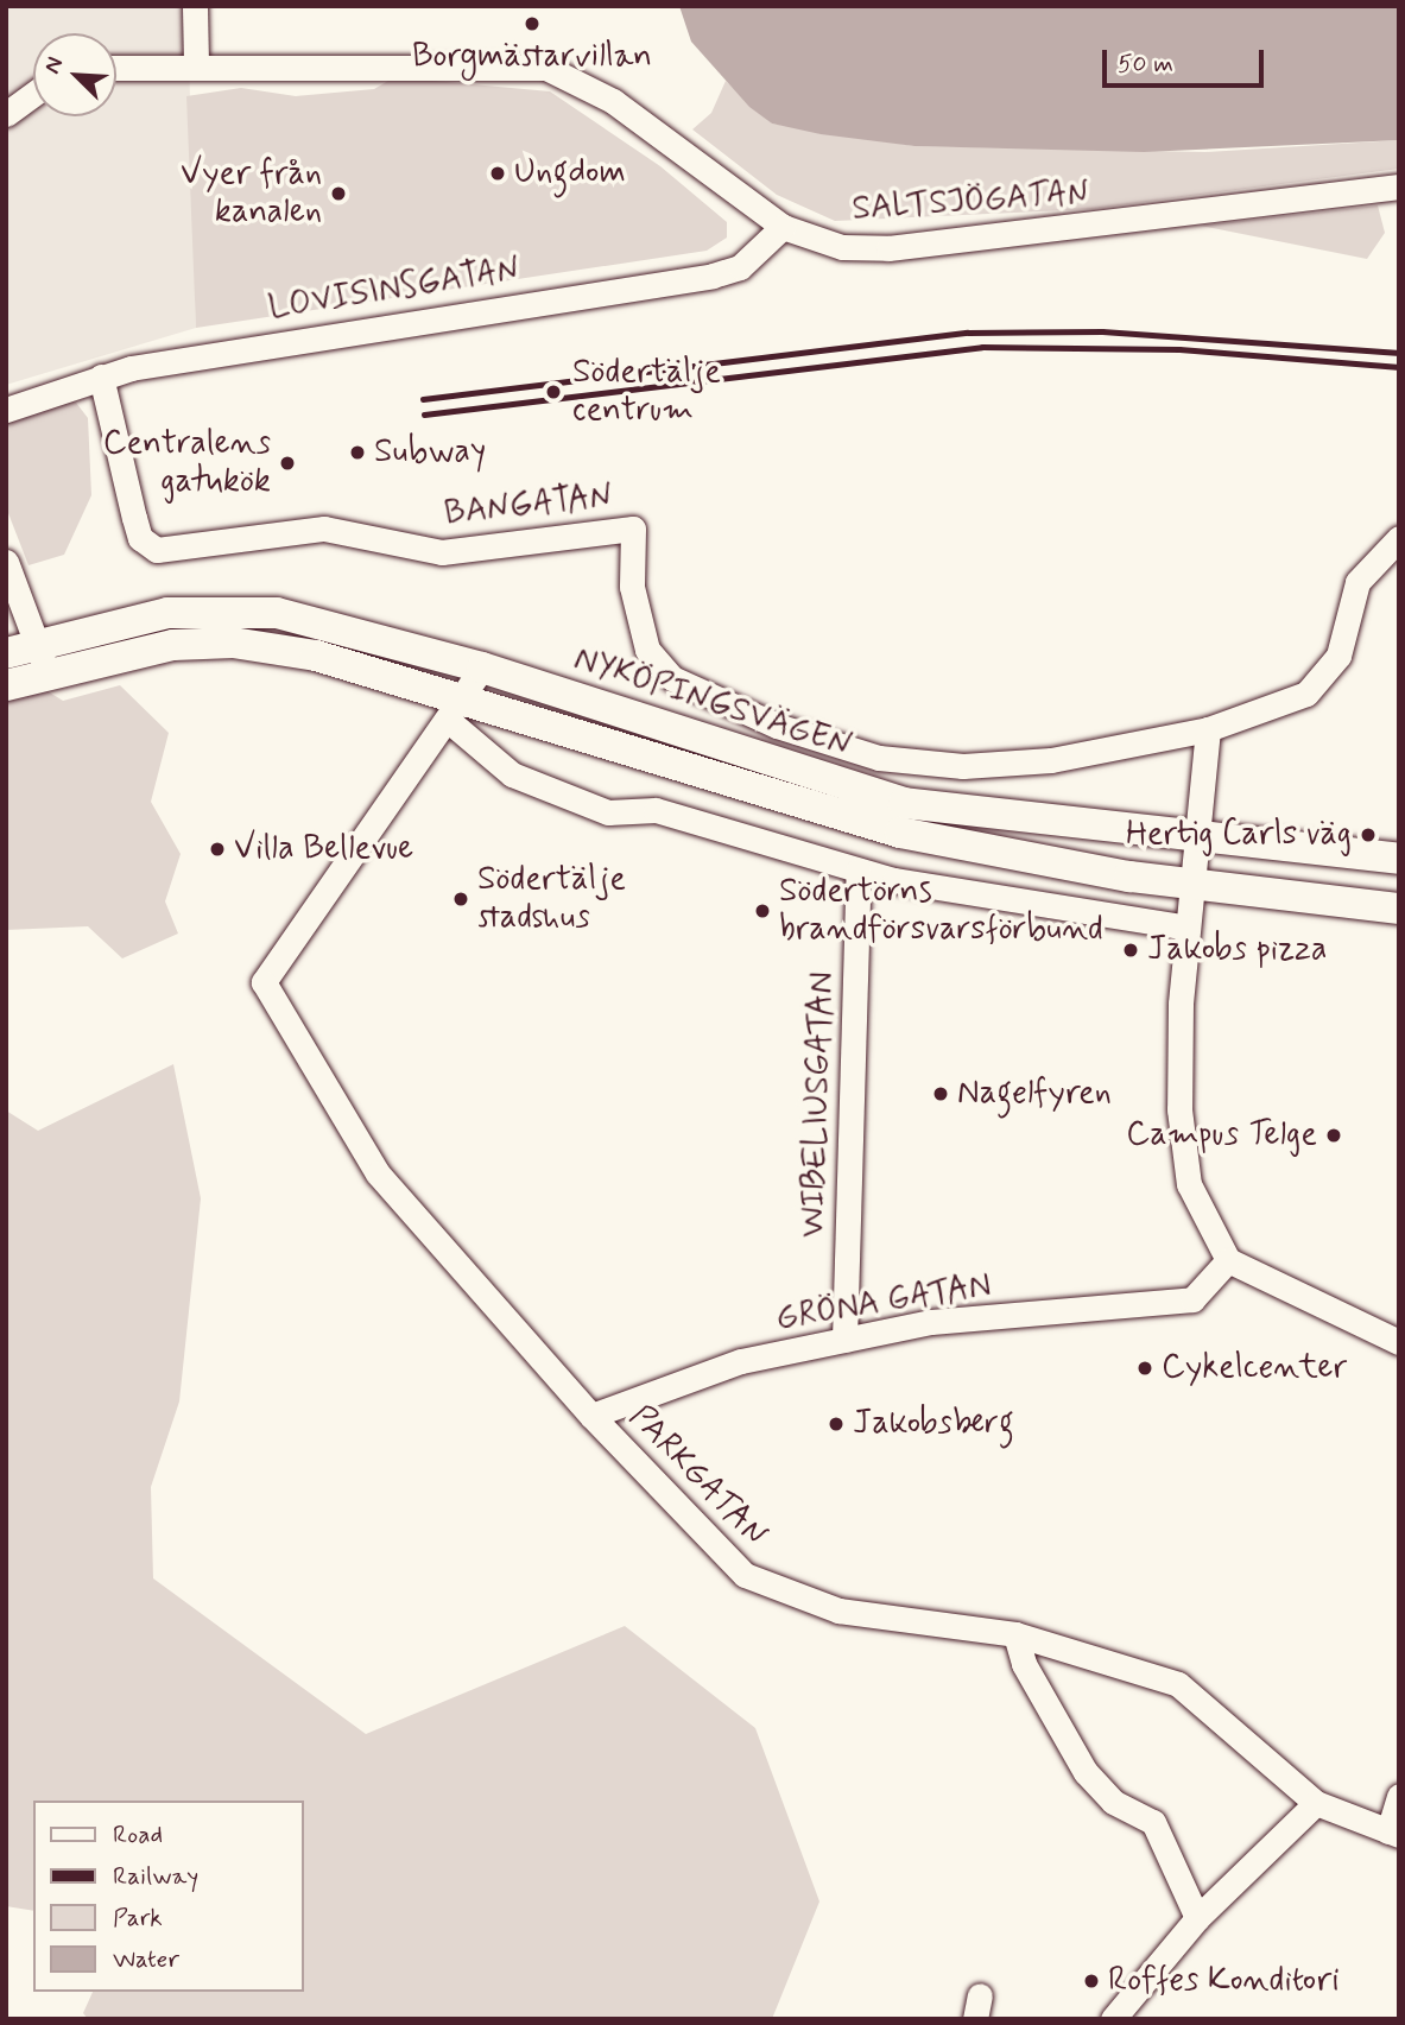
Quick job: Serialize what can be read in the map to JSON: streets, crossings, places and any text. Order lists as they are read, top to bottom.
{
  "streets": {
    "main road": ["NYKÖPINGSVÄGEN"],
    "street": [
      "SALTSJÖGATAN",
      "LOVISINSGATAN",
      "BANGATAN",
      "WIBELIUSGATAN",
      "GRÖNA GATAN",
      "PARKGATAN"
    ]
  },
  "crossings": [
    ["SALTSJÖGATAN", "LOVISINSGATAN"],
    ["LOVISINSGATAN", "BANGATAN"],
    ["NYKÖPINGSVÄGEN", "PARKGATAN"],
    ["WIBELIUSGATAN", "GRÖNA GATAN"],
    ["GRÖNA GATAN", "PARKGATAN"]
  ],
  "places": [
    "Borgmästarvillan",
    "Ungdom",
    "Vyer från kanalen",
    "Södertälje centrum",
    "Subway",
    "Centralens gatukök",
    "Hertig Carls väg",
    "Villa Bellevue",
    "Södertälje stadshus",
    "Södertörns brandförsvarsförbund",
    "Jakobs pizza",
    "Nagelfyren",
    "Campus Telge",
    "Cykelcenter",
    "Jakobsberg",
    "Roffes Konditori"
  ],
  "legend": [
    "Road",
    "Railway",
    "Park",
    "Water"
  ],
  "scale_bar": "50 m",
  "north": "top left"
}
